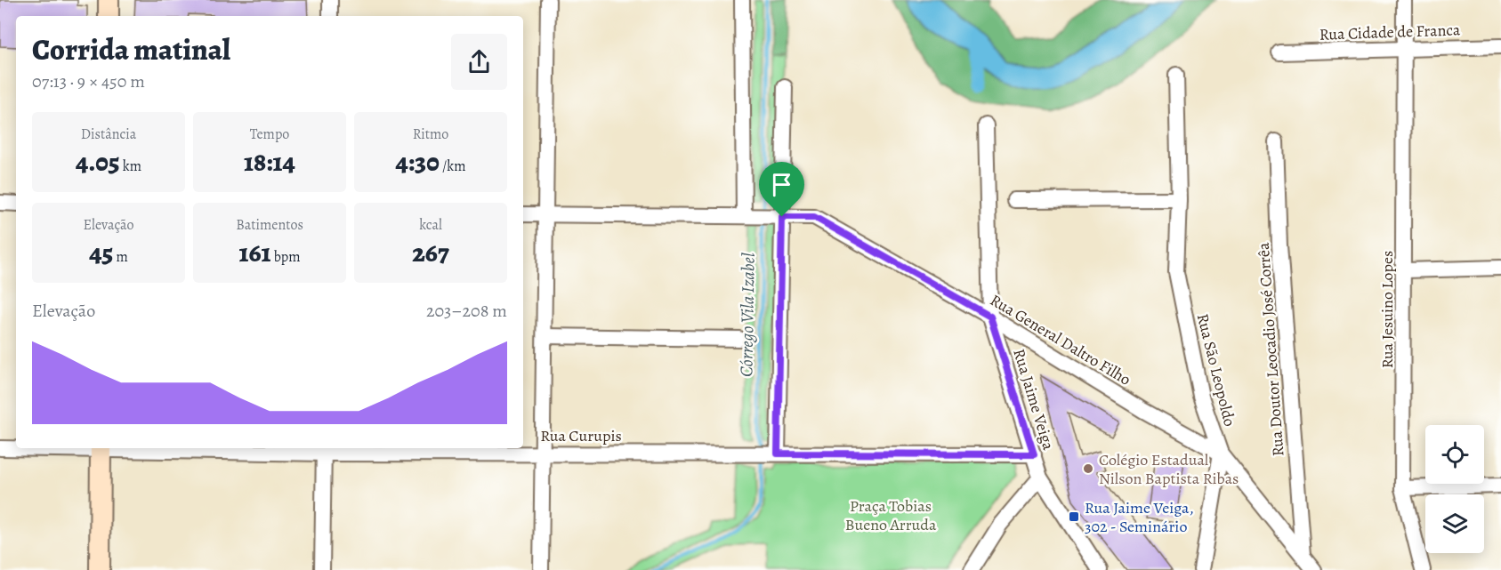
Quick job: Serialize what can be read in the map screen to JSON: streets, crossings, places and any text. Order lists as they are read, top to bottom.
{
  "streets": {
    "street": [
      "Rua Cidade de Franca",
      "Rua Jesuino Lopes",
      "Rua General Daltro Filho",
      "Rua Doutor Leocadio José Corrêa",
      "Rua São Leopoldo",
      "Rua Jaime Veiga",
      "Rua Curupis"
    ]
  },
  "crossings": [
    ["Rua Cidade de Franca", "Rua Jesuino Lopes"],
    ["Rua General Daltro Filho", "Rua Doutor Leocadio José Corrêa"],
    ["Rua General Daltro Filho", "Rua São Leopoldo"],
    ["Rua General Daltro Filho", "Rua Jaime Veiga"],
    ["Rua Jaime Veiga", "Rua Curupis"]
  ],
  "water": ["Córrego Vila Izabel"],
  "parks": ["Praça Tobias Bueno Arruda"],
  "places": {
    "other": ["Colégio Estadual Nilson Baptista Ribas"],
    "transit": ["Rua Jaime Veiga, 302 - Seminário"]
  },
  "page": {
    "heading": ["Corrida matinal", "07:13 · 9 × 450 m"],
    "stats": [
      ["Distância", "4.05 km"],
      ["Tempo", "18:14"],
      ["Ritmo", "4:30 /km"],
      ["Elevação", "45 m"],
      ["Batimentos", "161 bpm"],
      ["kcal", "267"]
    ],
    "chart": ["Elevação", "203–208 m"]
  }
}
